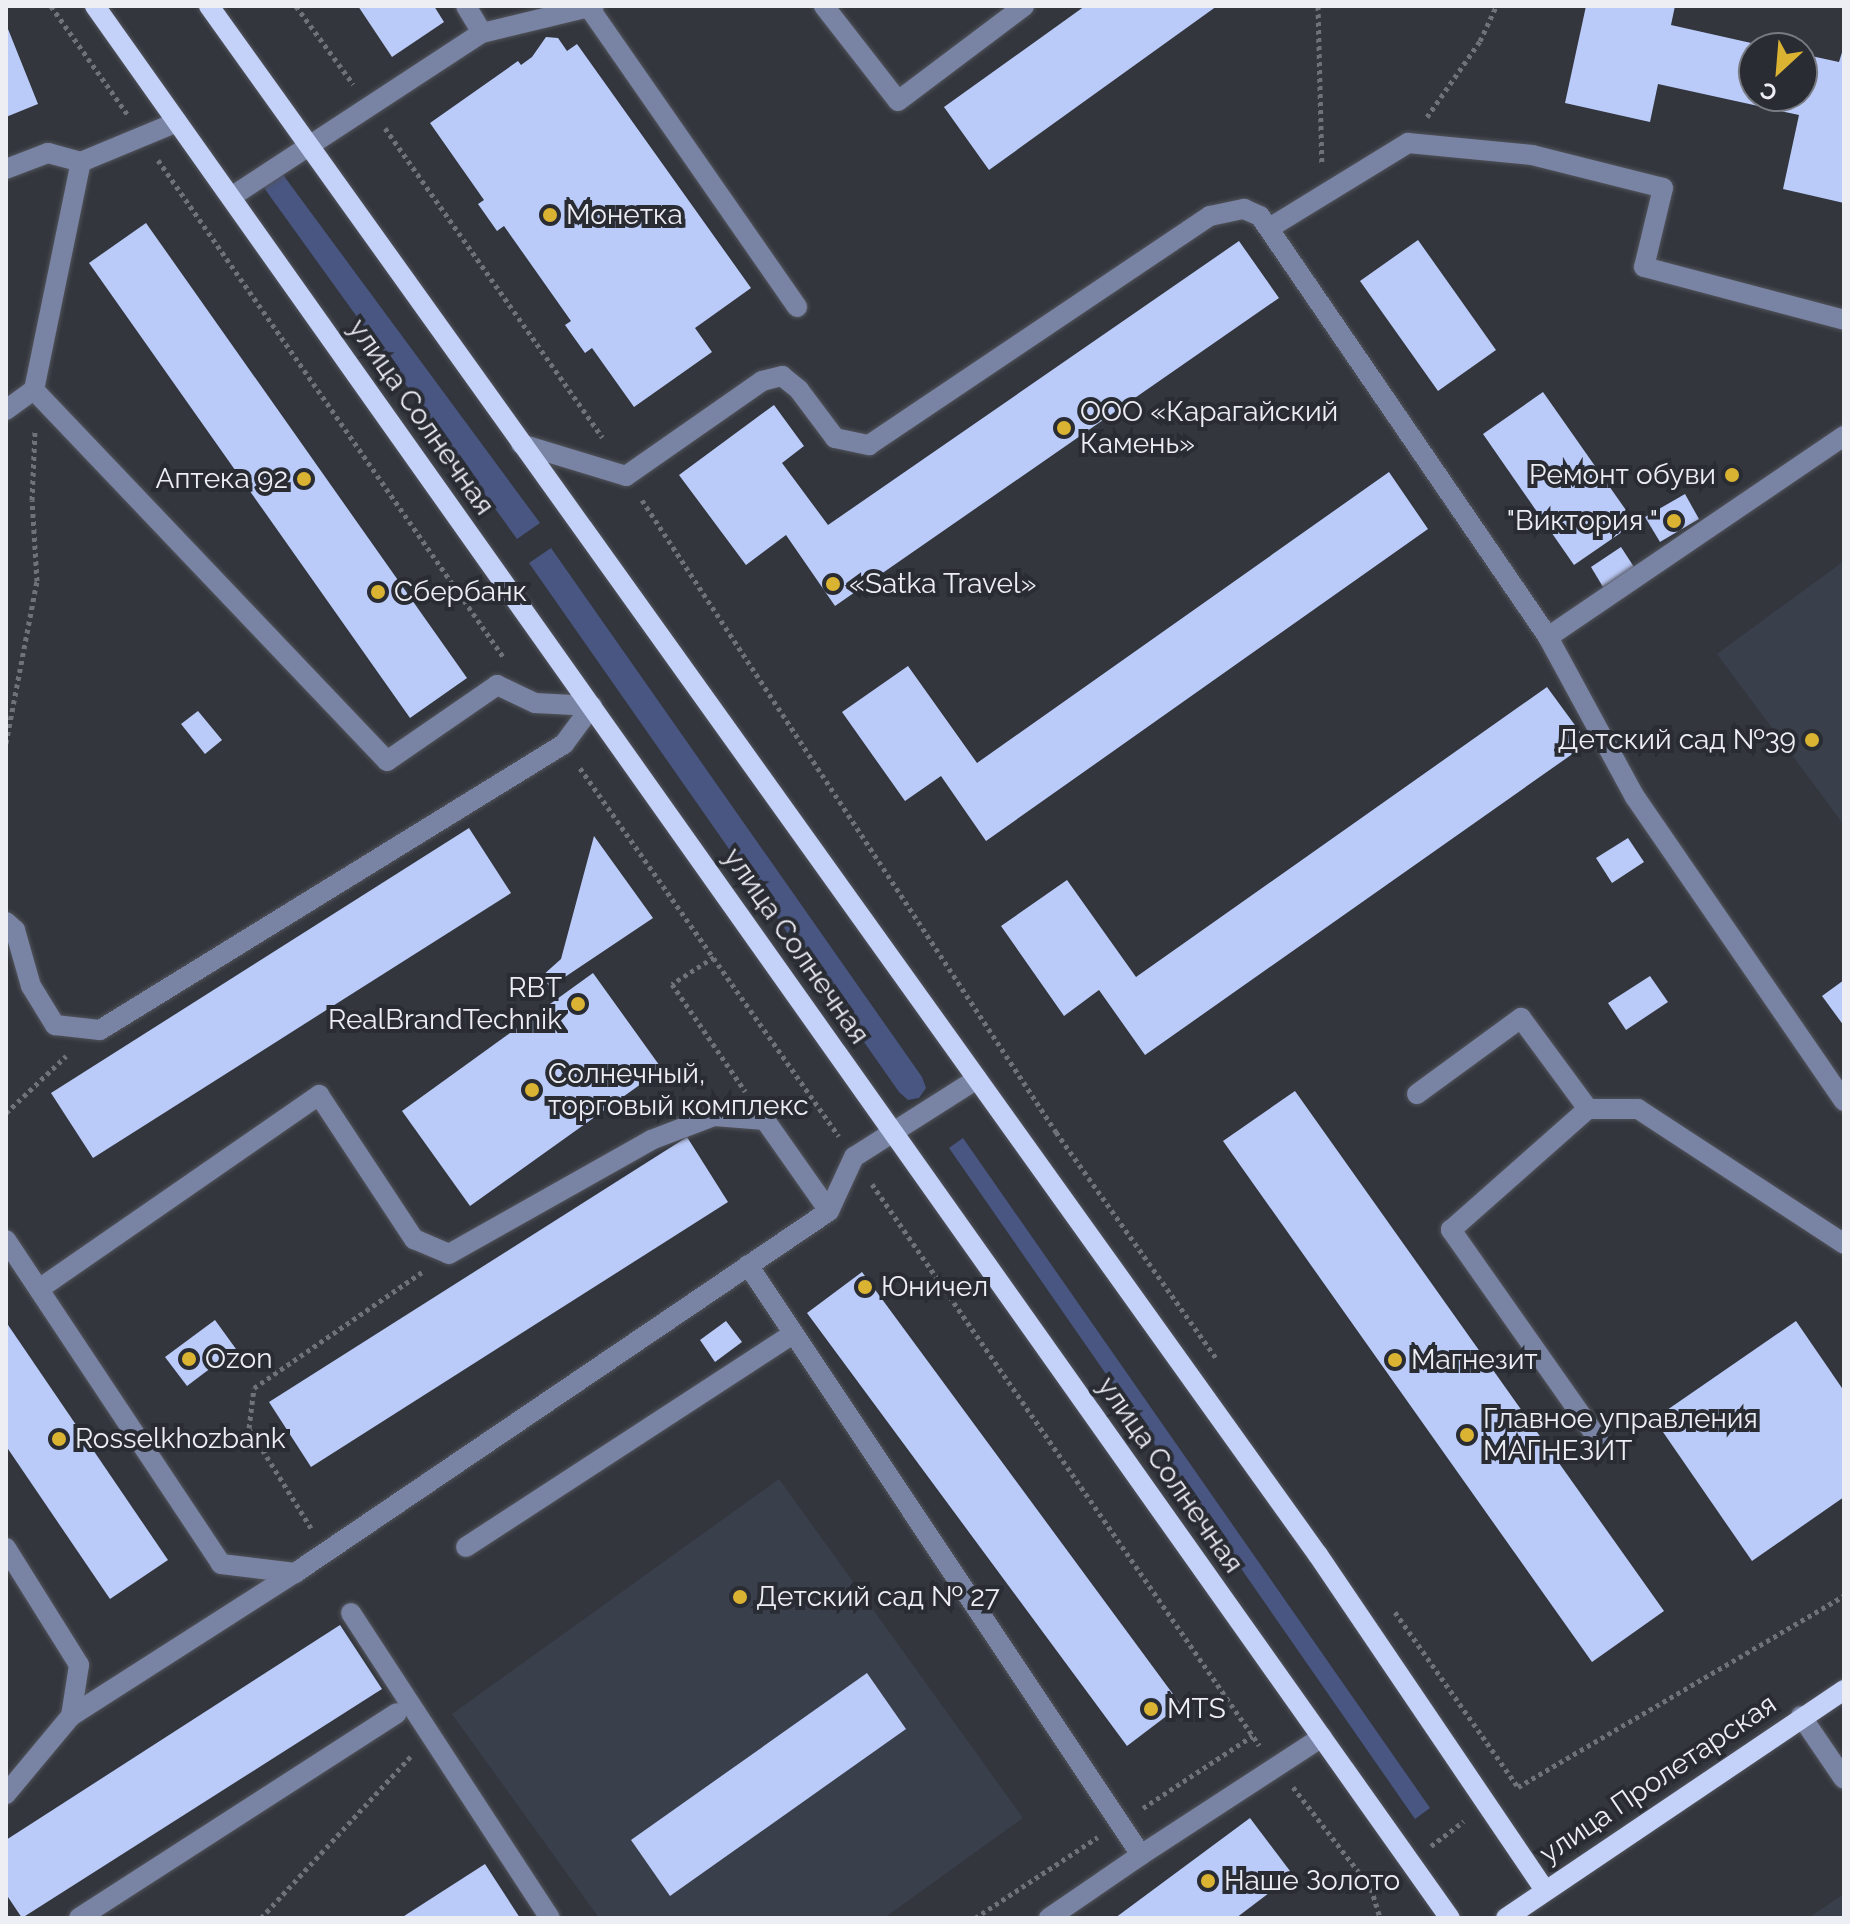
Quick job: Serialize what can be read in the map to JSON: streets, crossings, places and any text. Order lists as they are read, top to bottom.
{
  "streets": {
    "main road": ["улица Солнечная", "улица Пролетарская"]
  },
  "places": [
    "Монетка",
    "ООО «Карагайский Камень»",
    "Ремонт обуви",
    "Аптека 92",
    "\"Виктория \"",
    "«Satka Travel»",
    "Сбербанк",
    "Детский сад №39",
    "RBT RealBrandTechnik",
    "Солнечный, торговый комплекс",
    "Юничел",
    "Ozon",
    "Магнезит",
    "Главное управления МАГНЕЗИТ",
    "Rosselkhozbank",
    "Детский сад № 27",
    "MTS",
    "Наше Золото"
  ],
  "north": "bottom left"
}
